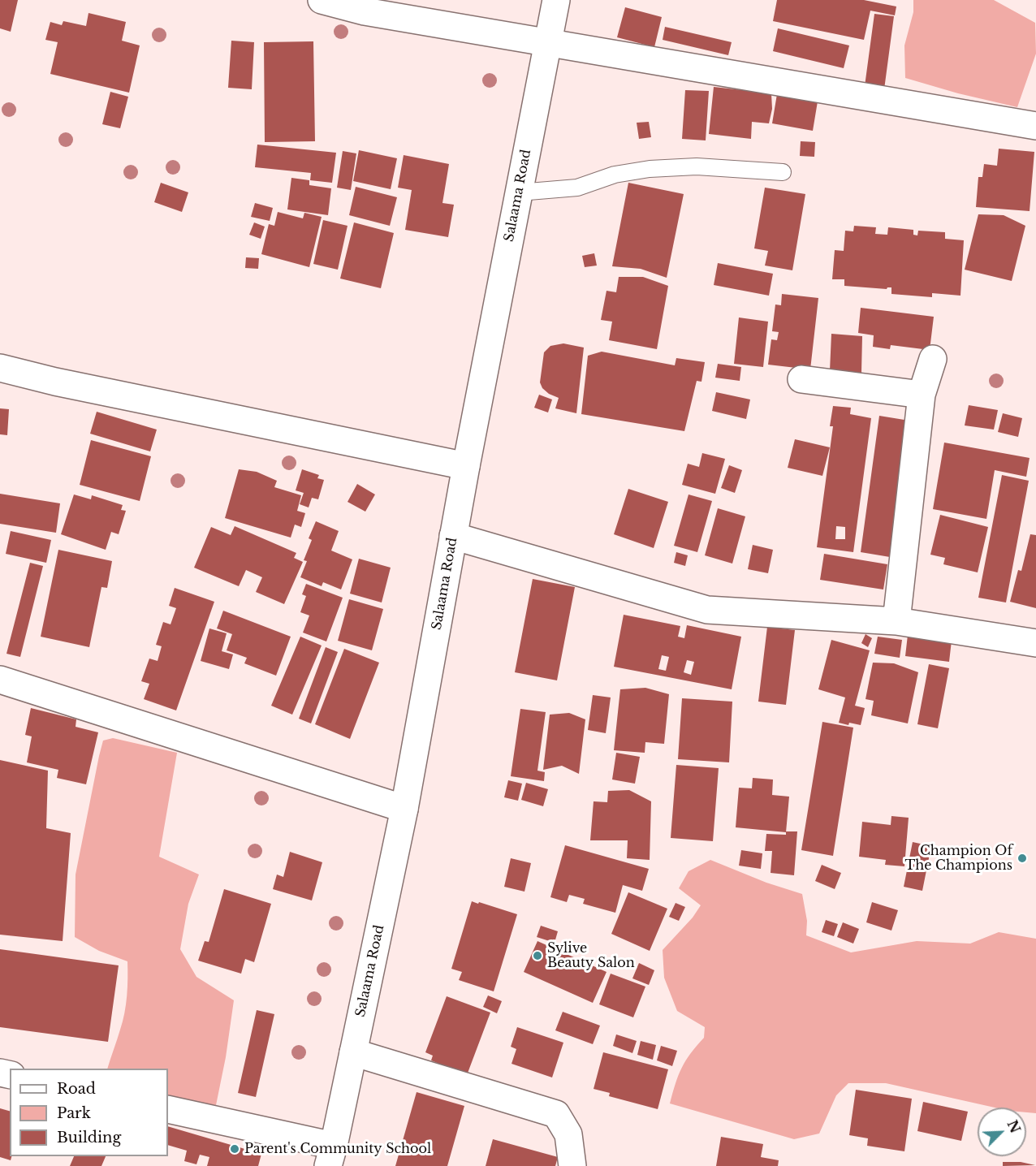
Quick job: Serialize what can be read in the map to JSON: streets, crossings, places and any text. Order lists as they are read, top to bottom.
{
  "streets": {
    "street": ["Salaama Road"]
  },
  "places": ["Champion Of The Champions", "Sylive Beauty Salon", "Parent's Community School"],
  "legend": ["Road", "Park", "Building"],
  "north": "top right"
}
